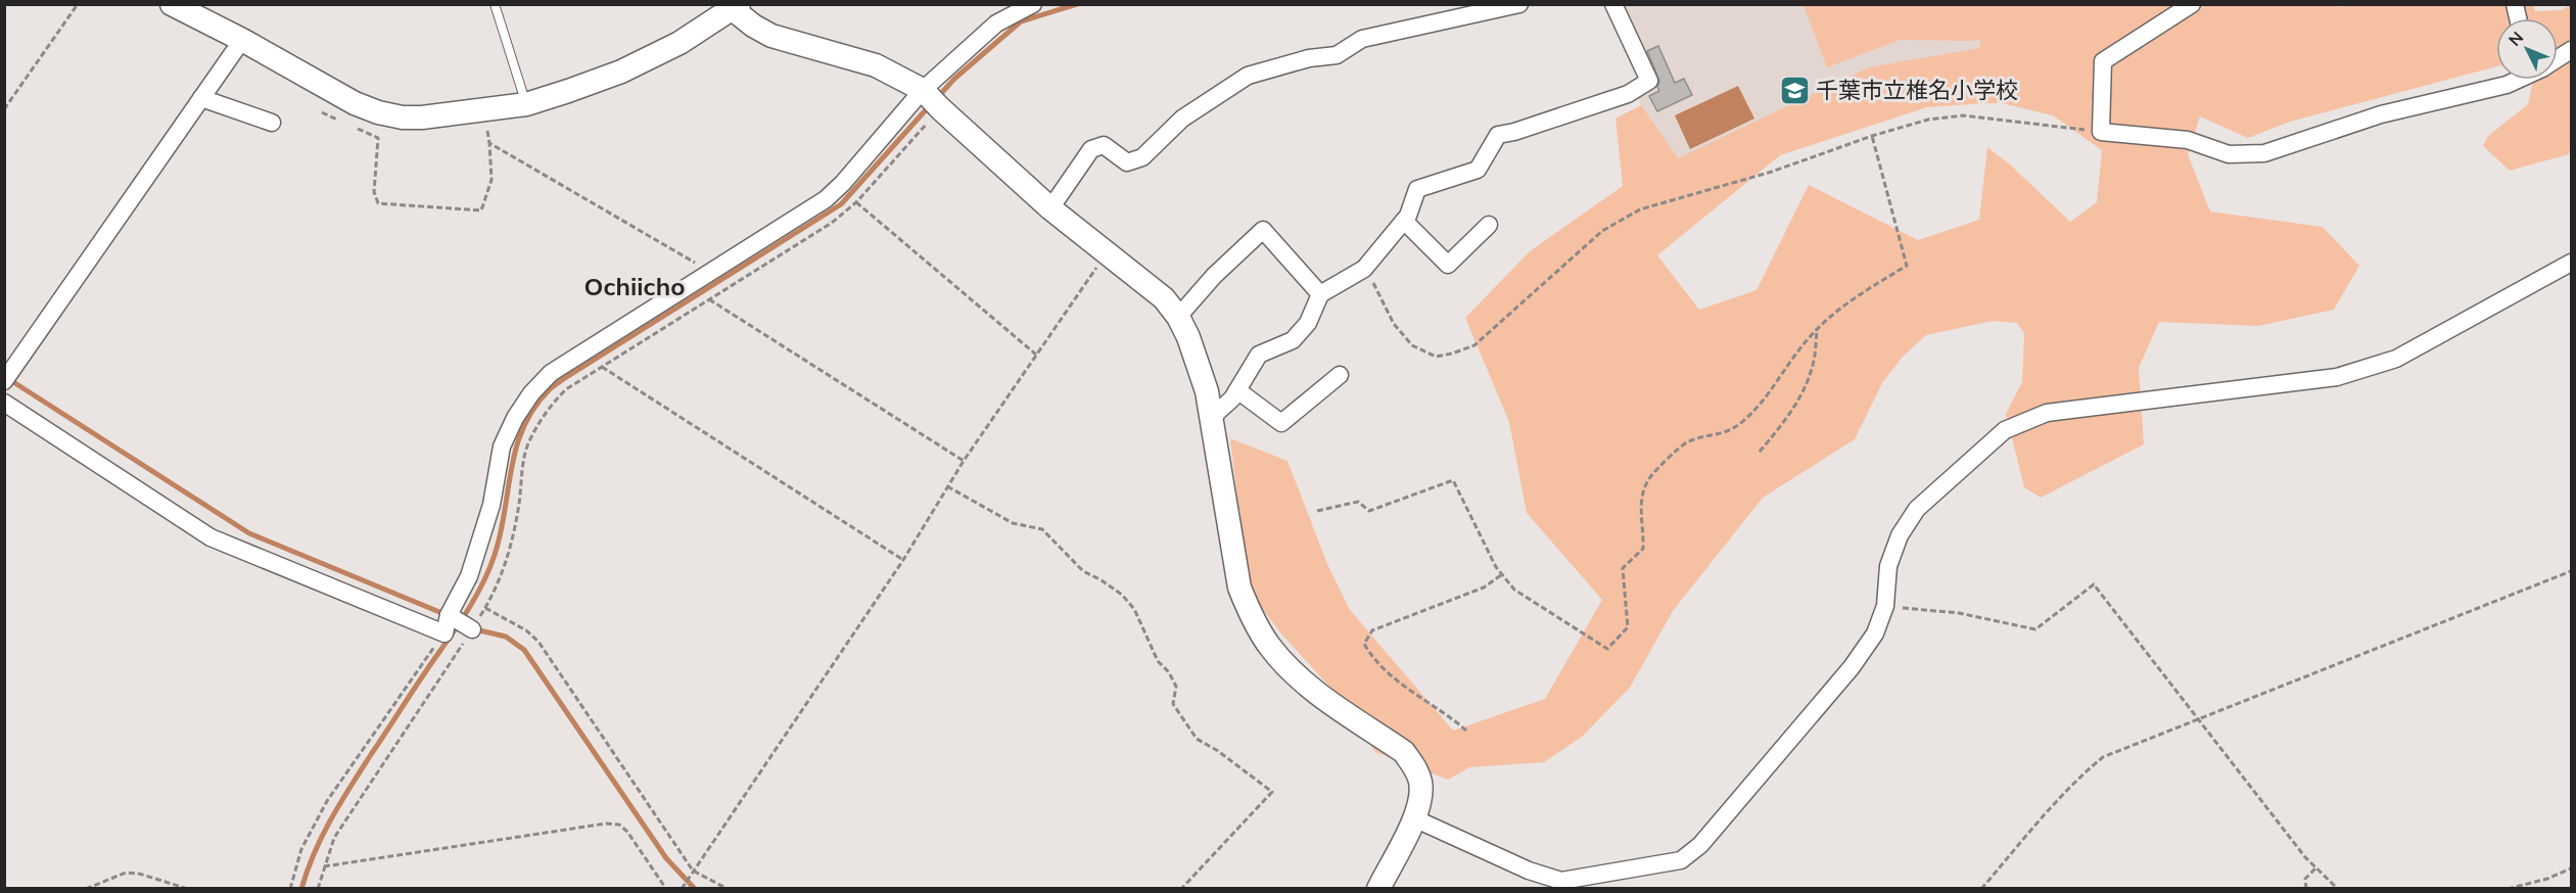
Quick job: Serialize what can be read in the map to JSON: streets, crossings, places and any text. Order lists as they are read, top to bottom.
{
  "districts": ["Ochiicho"],
  "places": {
    "school or university": ["千葉市立椎名小学校"]
  },
  "north": "top left"
}
